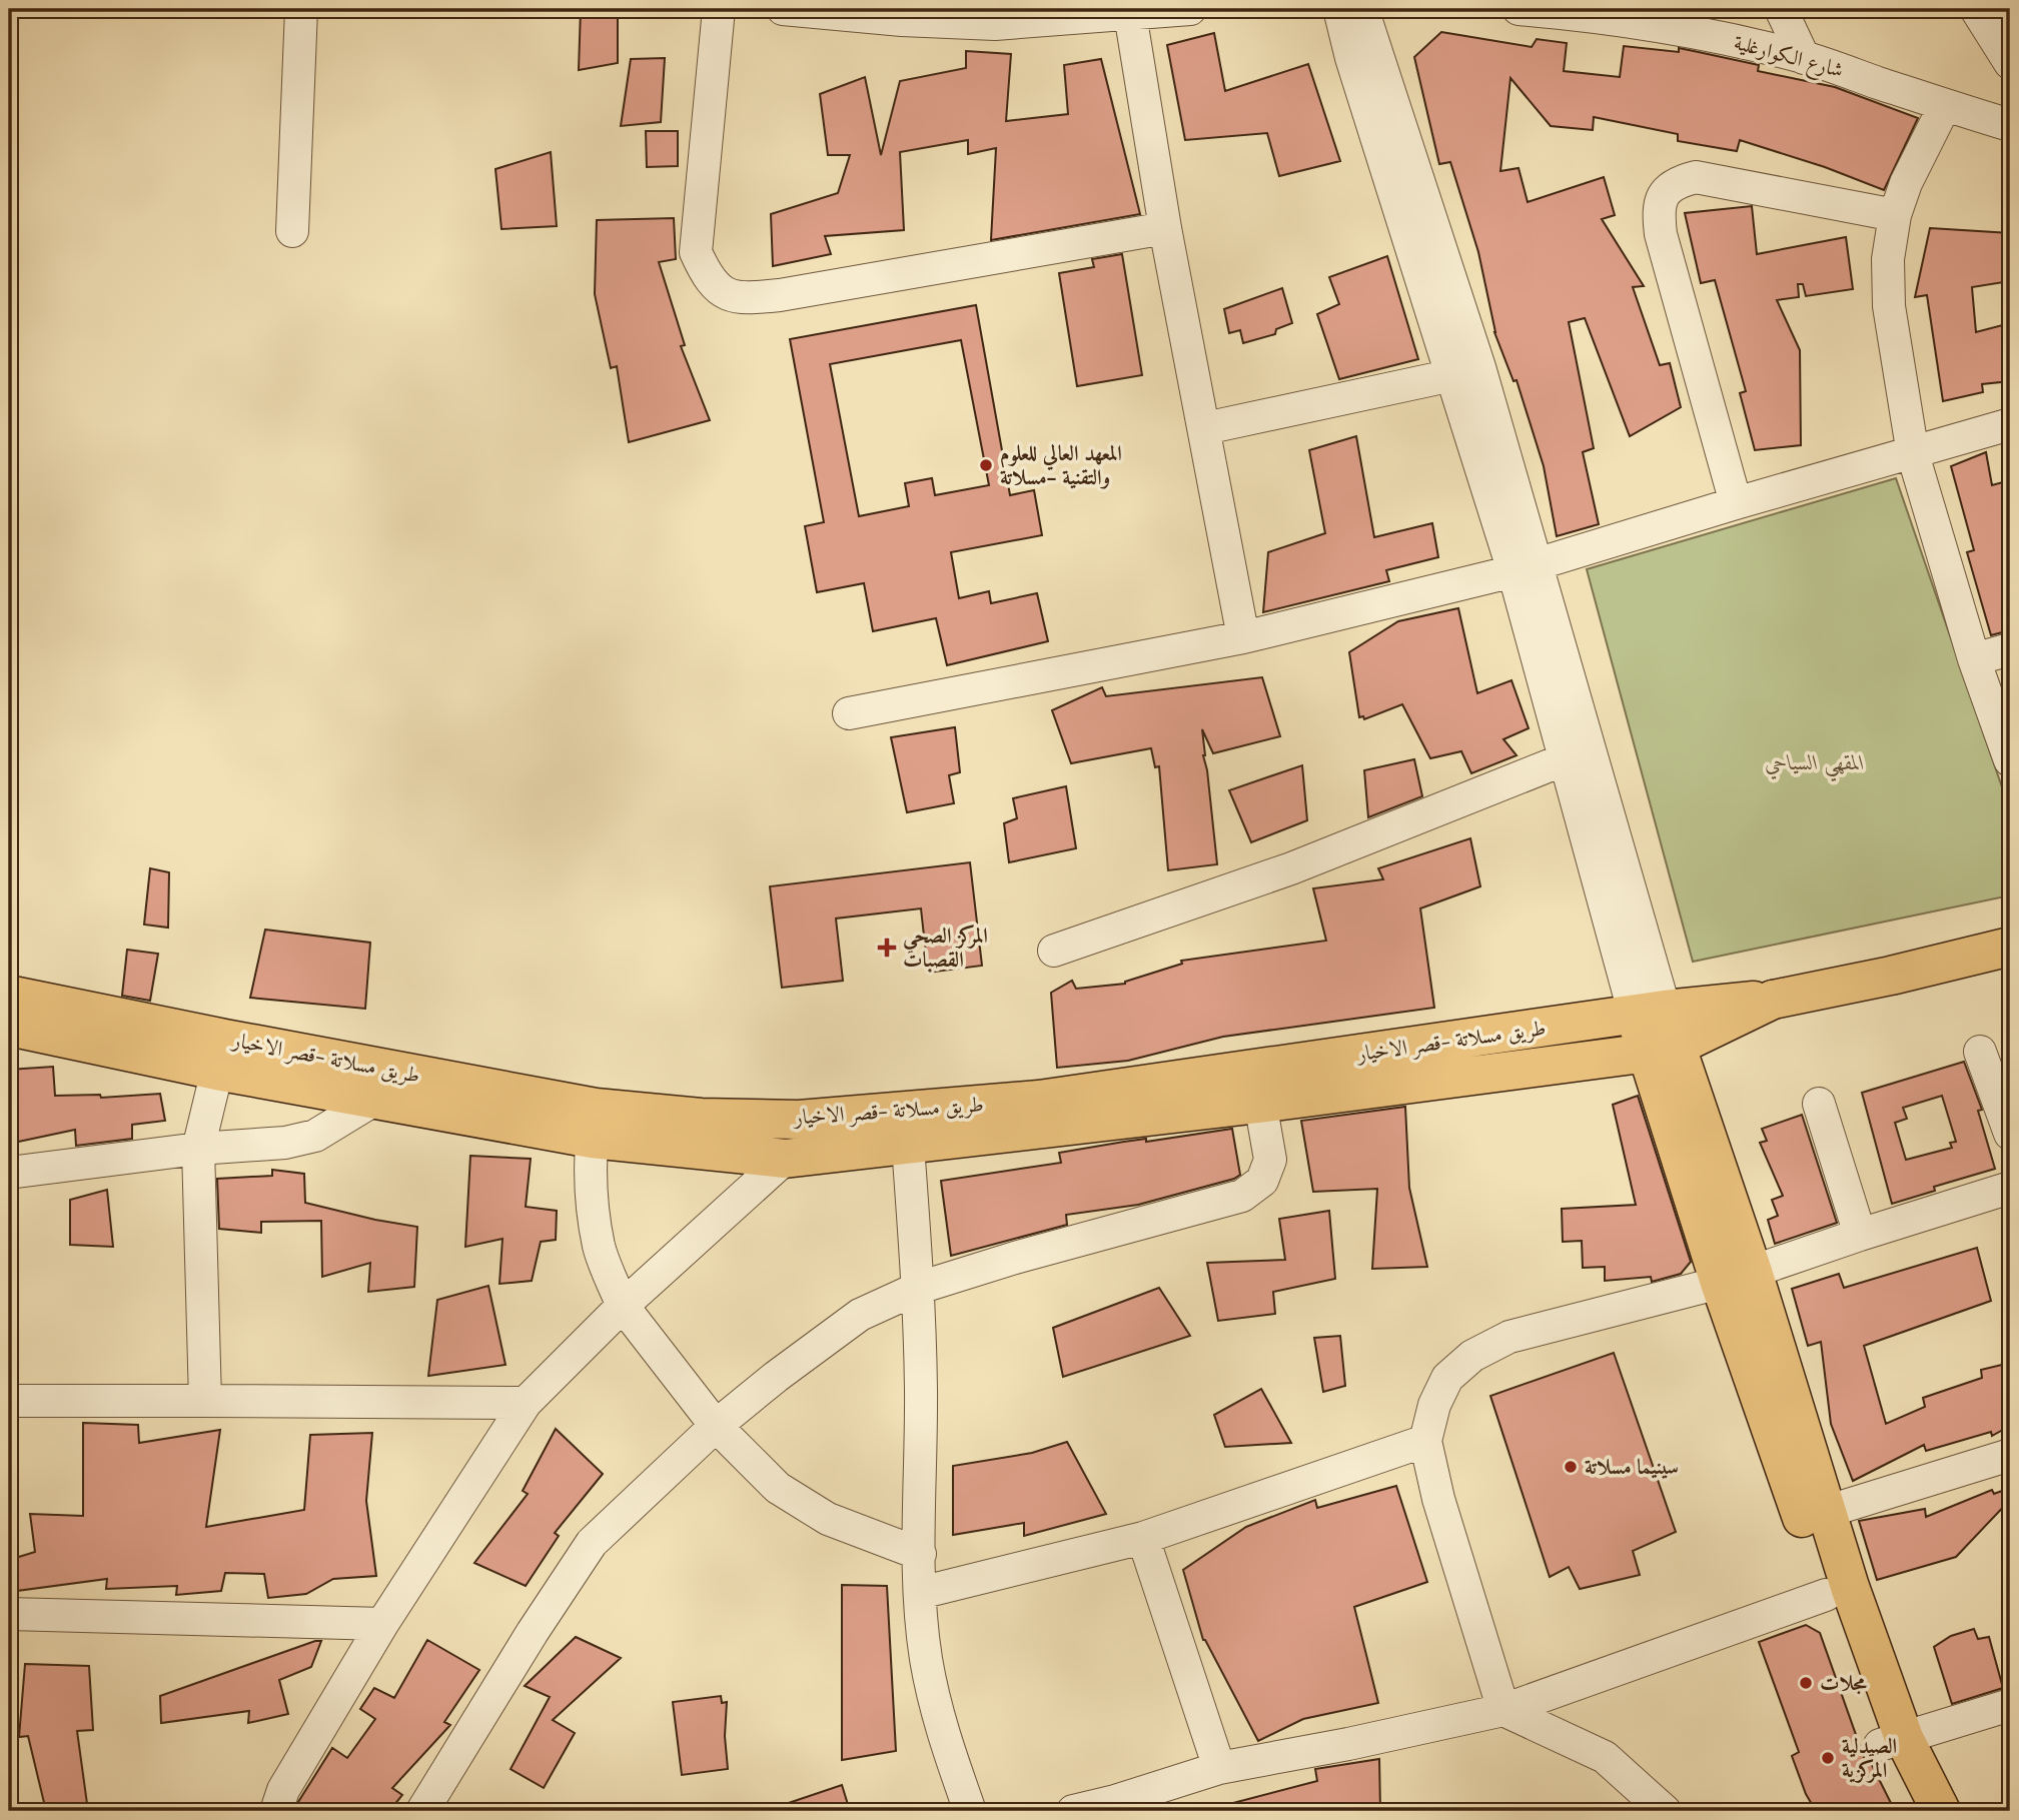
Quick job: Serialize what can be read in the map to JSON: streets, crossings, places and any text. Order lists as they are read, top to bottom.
{
  "streets": {
    "main road": ["طريق مسلاتة -قصر الاخيار"],
    "street": ["شارع الكوارغلية"]
  },
  "parks": ["المقهي السياحي"],
  "places": {
    "other": [
      "المعهد العالي للعلوم والتقنية -مسلاتة",
      "سينيما مسلاتة",
      "مجلات",
      "الصيدلية المركزية"
    ],
    "health": ["المركز الصحي القصبات"]
  }
}
